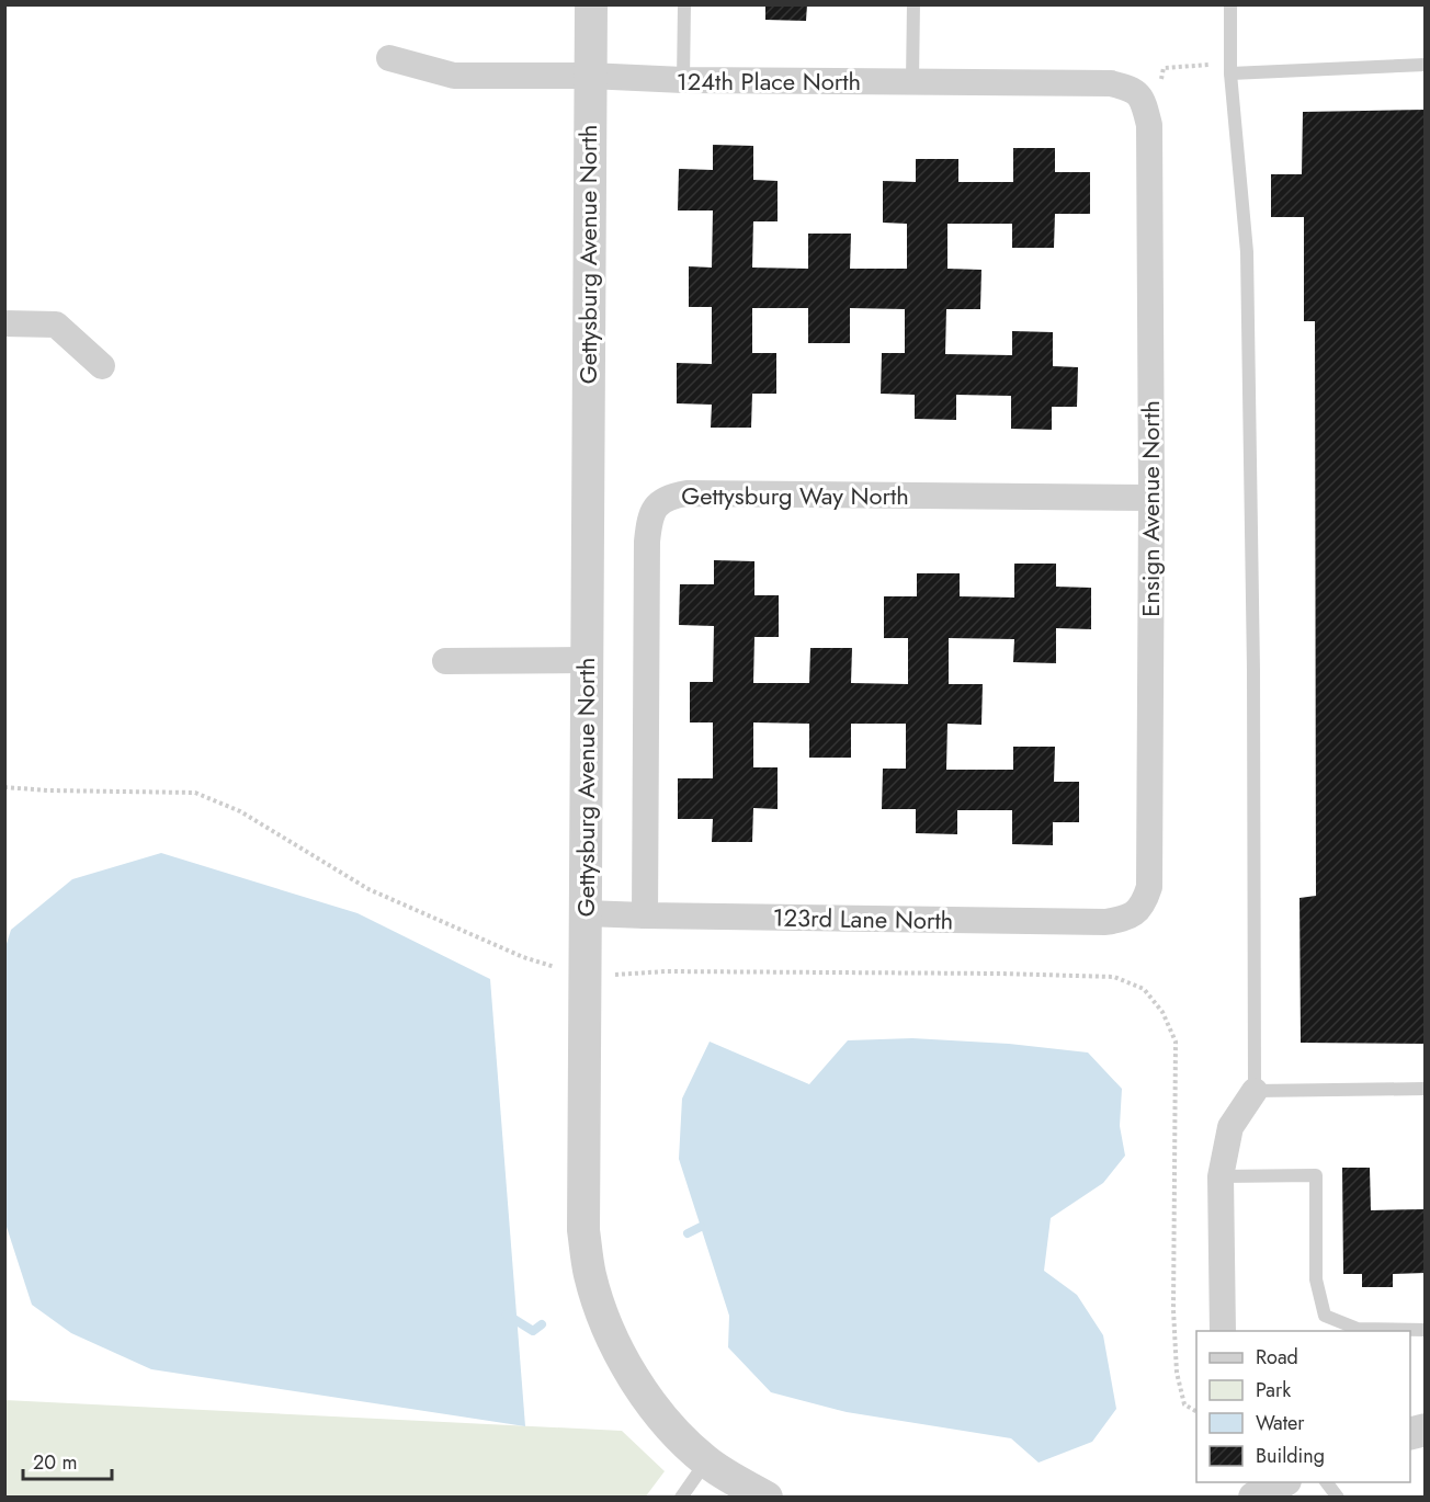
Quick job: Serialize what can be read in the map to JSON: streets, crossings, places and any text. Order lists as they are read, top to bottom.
{
  "streets": {
    "street": [
      "124th Place North",
      "Gettysburg Avenue North",
      "Gettysburg Way North",
      "Ensign Avenue North",
      "123rd Lane North"
    ]
  },
  "crossings": [
    ["124th Place North", "Gettysburg Avenue North"],
    ["124th Place North", "Ensign Avenue North"],
    ["Gettysburg Avenue North", "123rd Lane North"],
    ["Gettysburg Way North", "Ensign Avenue North"],
    ["Gettysburg Way North", "123rd Lane North"],
    ["Ensign Avenue North", "123rd Lane North"]
  ],
  "legend": [
    "Road",
    "Park",
    "Water",
    "Building"
  ],
  "scale_bar": "20 m"
}
